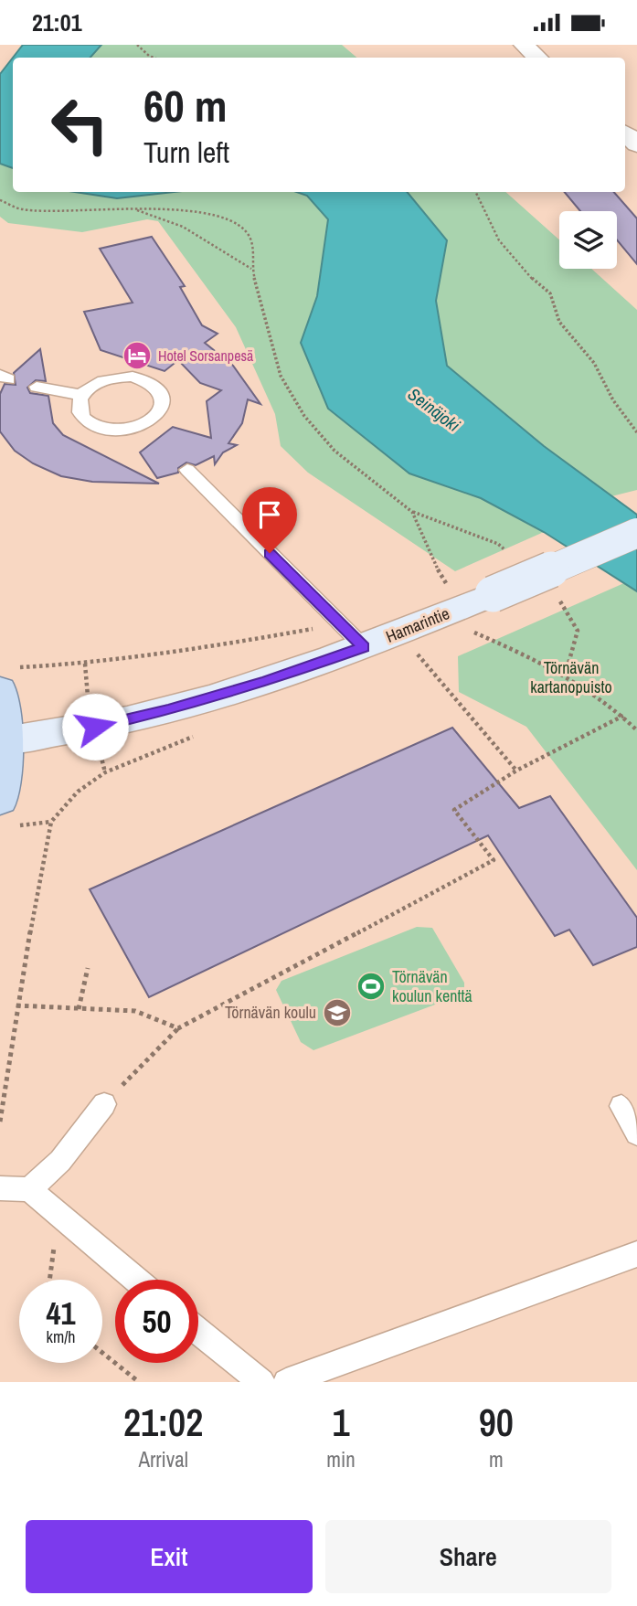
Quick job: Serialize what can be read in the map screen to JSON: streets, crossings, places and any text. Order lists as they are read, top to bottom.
{
  "streets": {
    "main road": ["Hamarintie"]
  },
  "water": ["Seinäjoki"],
  "parks": ["Törnävän kartanopuisto"],
  "places": {
    "hotel": ["Hotel Sorsanpesä"],
    "sports": ["Törnävän koulun kenttä"],
    "school or university": ["Törnävän koulu"]
  },
  "page": {
    "status": "21:01",
    "turn": ["60 m", "Turn left"],
    "speed": "41 km/h",
    "limit": "50",
    "eta": [
      "21:02",
      "Arrival",
      "1",
      "min",
      "90",
      "m"
    ],
    "buttons": ["Exit", "Share"]
  }
}
